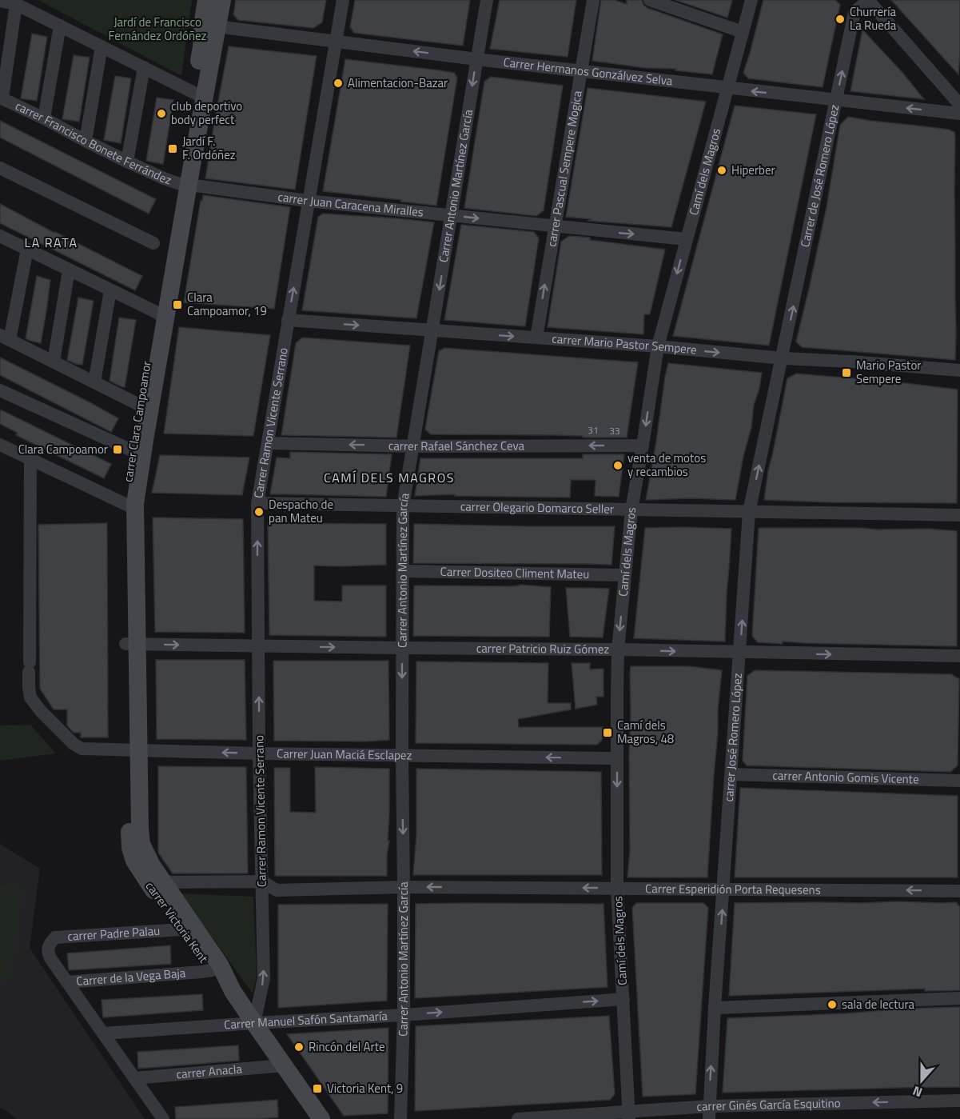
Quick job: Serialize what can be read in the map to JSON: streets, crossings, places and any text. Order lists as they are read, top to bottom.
{
  "streets": {
    "street": [
      "Carrer Hermanos Gonzálvez Selva",
      "carrer Francisco Bonete Ferrández",
      "carrer Pascual Sempere Mogica",
      "Camí dels Magros",
      "Carrer de José Romero López",
      "Carrer Antonio Martínez García",
      "carrer Juan Caracena Miralles",
      "carrer Mario Pastor Sempere",
      "carrer Clara Campoamor",
      "Carrer Ramon Vicente Serrano",
      "carrer Rafael Sánchez Ceva",
      "carrer Olegario Domarco Seller",
      "Carrer Dositeo Climent Mateu",
      "carrer Patricio Ruiz Gómez",
      "carrer José Romero López",
      "Carrer Juan Maciá Esclapez",
      "carrer Antonio Gomis Vicente",
      "Carrer Esperidión Porta Requesens",
      "carrer Victoria Kent",
      "carrer Padre Palau",
      "Carrer de la Vega Baja",
      "Carrer Manuel Safón Santamaría",
      "carrer Anacla",
      "carrer Ginés García Esquitino"
    ]
  },
  "crossings": [
    ["Carrer Hermanos Gonzálvez Selva", "carrer Pascual Sempere Mogica"],
    ["Carrer Hermanos Gonzálvez Selva", "Camí dels Magros"],
    ["Carrer Hermanos Gonzálvez Selva", "Carrer de José Romero López"],
    ["Carrer Hermanos Gonzálvez Selva", "Carrer Antonio Martínez García"],
    ["Carrer Hermanos Gonzálvez Selva", "carrer Clara Campoamor"],
    ["Carrer Hermanos Gonzálvez Selva", "Carrer Ramon Vicente Serrano"],
    ["carrer Francisco Bonete Ferrández", "carrer Juan Caracena Miralles"],
    ["carrer Francisco Bonete Ferrández", "carrer Clara Campoamor"],
    ["carrer Pascual Sempere Mogica", "carrer Juan Caracena Miralles"],
    ["carrer Pascual Sempere Mogica", "carrer Mario Pastor Sempere"],
    ["Camí dels Magros", "carrer Juan Caracena Miralles"],
    ["Camí dels Magros", "carrer Mario Pastor Sempere"],
    ["Camí dels Magros", "carrer Rafael Sánchez Ceva"],
    ["Camí dels Magros", "carrer Olegario Domarco Seller"],
    ["Camí dels Magros", "Carrer Dositeo Climent Mateu"],
    ["Camí dels Magros", "carrer Patricio Ruiz Gómez"],
    ["Camí dels Magros", "Carrer Juan Maciá Esclapez"],
    ["Camí dels Magros", "Carrer Esperidión Porta Requesens"],
    ["Camí dels Magros", "Carrer Manuel Safón Santamaría"],
    ["Camí dels Magros", "carrer Ginés García Esquitino"],
    ["Carrer de José Romero López", "carrer Mario Pastor Sempere"],
    ["Carrer de José Romero López", "carrer José Romero López"],
    ["Carrer Antonio Martínez García", "carrer Juan Caracena Miralles"],
    ["Carrer Antonio Martínez García", "carrer Mario Pastor Sempere"],
    ["Carrer Antonio Martínez García", "carrer Rafael Sánchez Ceva"],
    ["Carrer Antonio Martínez García", "carrer Olegario Domarco Seller"],
    ["Carrer Antonio Martínez García", "Carrer Dositeo Climent Mateu"],
    ["Carrer Antonio Martínez García", "carrer Patricio Ruiz Gómez"],
    ["Carrer Antonio Martínez García", "Carrer Juan Maciá Esclapez"],
    ["Carrer Antonio Martínez García", "Carrer Esperidión Porta Requesens"],
    ["Carrer Antonio Martínez García", "Carrer Manuel Safón Santamaría"],
    ["carrer Juan Caracena Miralles", "carrer Clara Campoamor"],
    ["carrer Juan Caracena Miralles", "Carrer Ramon Vicente Serrano"],
    ["carrer Mario Pastor Sempere", "Carrer Ramon Vicente Serrano"],
    ["carrer Mario Pastor Sempere", "carrer José Romero López"],
    ["carrer Clara Campoamor", "carrer Patricio Ruiz Gómez"],
    ["carrer Clara Campoamor", "Carrer Juan Maciá Esclapez"],
    ["carrer Clara Campoamor", "carrer Victoria Kent"],
    ["Carrer Ramon Vicente Serrano", "carrer Rafael Sánchez Ceva"],
    ["Carrer Ramon Vicente Serrano", "carrer Olegario Domarco Seller"],
    ["Carrer Ramon Vicente Serrano", "carrer Patricio Ruiz Gómez"],
    ["Carrer Ramon Vicente Serrano", "Carrer Juan Maciá Esclapez"],
    ["Carrer Ramon Vicente Serrano", "Carrer Esperidión Porta Requesens"],
    ["Carrer Ramon Vicente Serrano", "carrer Victoria Kent"],
    ["Carrer Ramon Vicente Serrano", "Carrer Manuel Safón Santamaría"],
    ["carrer Olegario Domarco Seller", "carrer José Romero López"],
    ["carrer Patricio Ruiz Gómez", "carrer José Romero López"],
    ["carrer José Romero López", "carrer Antonio Gomis Vicente"],
    ["carrer José Romero López", "Carrer Esperidión Porta Requesens"],
    ["carrer José Romero López", "carrer Ginés García Esquitino"],
    ["Carrer Esperidión Porta Requesens", "carrer Victoria Kent"],
    ["carrer Victoria Kent", "carrer Padre Palau"],
    ["carrer Victoria Kent", "Carrer de la Vega Baja"],
    ["carrer Victoria Kent", "Carrer Manuel Safón Santamaría"],
    ["carrer Victoria Kent", "carrer Anacla"],
    ["carrer Padre Palau", "Carrer de la Vega Baja"]
  ],
  "one_way": [
    "Carrer Hermanos Gonzálvez Selva",
    "Camí dels Magros",
    "Carrer de José Romero López",
    "Carrer Antonio Martínez García",
    "carrer Juan Caracena Miralles",
    "carrer Mario Pastor Sempere",
    "Carrer Ramon Vicente Serrano",
    "carrer Rafael Sánchez Ceva",
    "carrer Patricio Ruiz Gómez",
    "carrer José Romero López",
    "Carrer Juan Maciá Esclapez",
    "Carrer Manuel Safón Santamaría"
  ],
  "districts": ["LA RATA", "CAMÍ DELS MAGROS"],
  "parks": ["Jardí de Francisco Fernández Ordóñez"],
  "places": {
    "other": [
      "Churrería La Rueda",
      "Alimentacion-Bazar",
      "club deportivo body perfect",
      "Hiperber",
      "venta de motos y recambios",
      "Despacho de pan Mateu",
      "sala de lectura",
      "Rincón del Arte"
    ],
    "transit": [
      "Jardí F. F. Ordóñez",
      "Clara Campoamor, 19",
      "Mario Pastor Sempere",
      "Clara Campoamor",
      "Camí dels Magros, 48",
      "Victoria Kent, 9"
    ]
  },
  "house_numbers": ["31", "33"],
  "north": "bottom"
}
